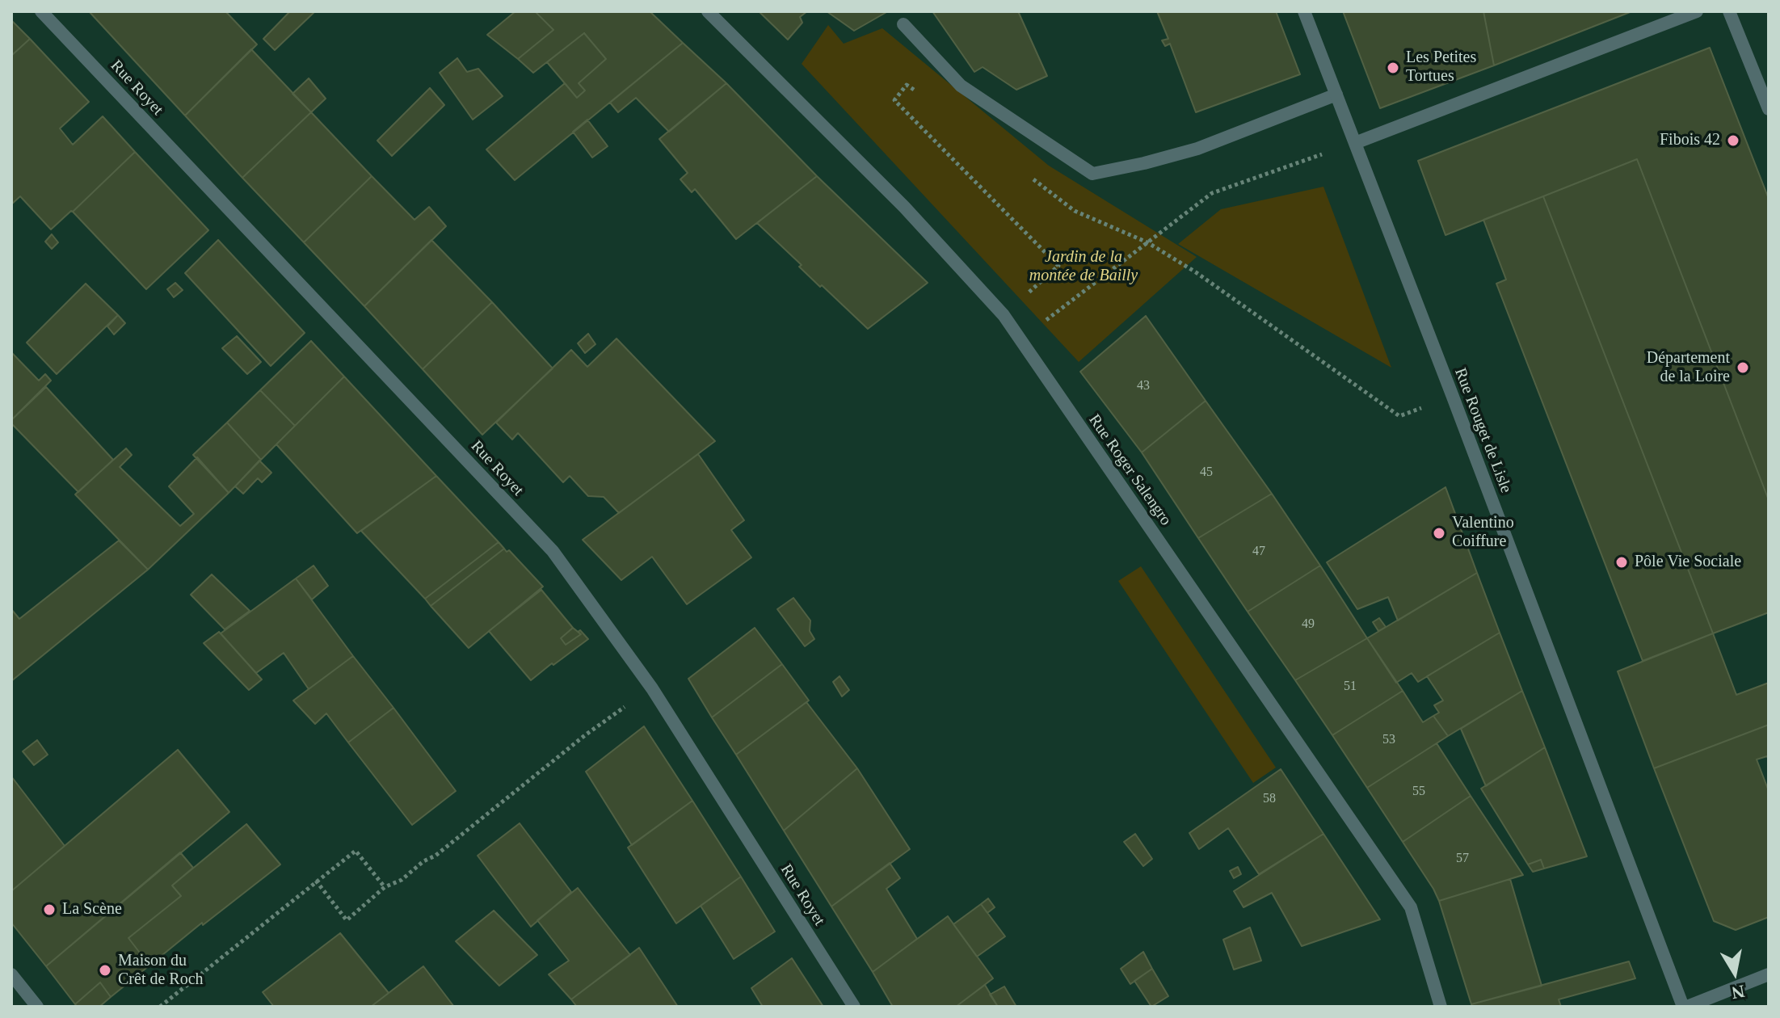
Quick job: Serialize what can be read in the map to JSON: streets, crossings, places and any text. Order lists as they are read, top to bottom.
{
  "streets": {
    "street": ["Rue Royet", "Rue Rouget de Lisle", "Rue Roger Salengro"]
  },
  "parks": ["Jardin de la montée de Bailly"],
  "places": [
    "Les Petites Tortues",
    "Fibois 42",
    "Département de la Loire",
    "Valentino Coiffure",
    "Pôle Vie Sociale",
    "La Scène",
    "Maison du Crêt de Roch"
  ],
  "house_numbers": [
    "43",
    "45",
    "47",
    "49",
    "51",
    "53",
    "55",
    "58",
    "57"
  ],
  "north": "bottom"
}
